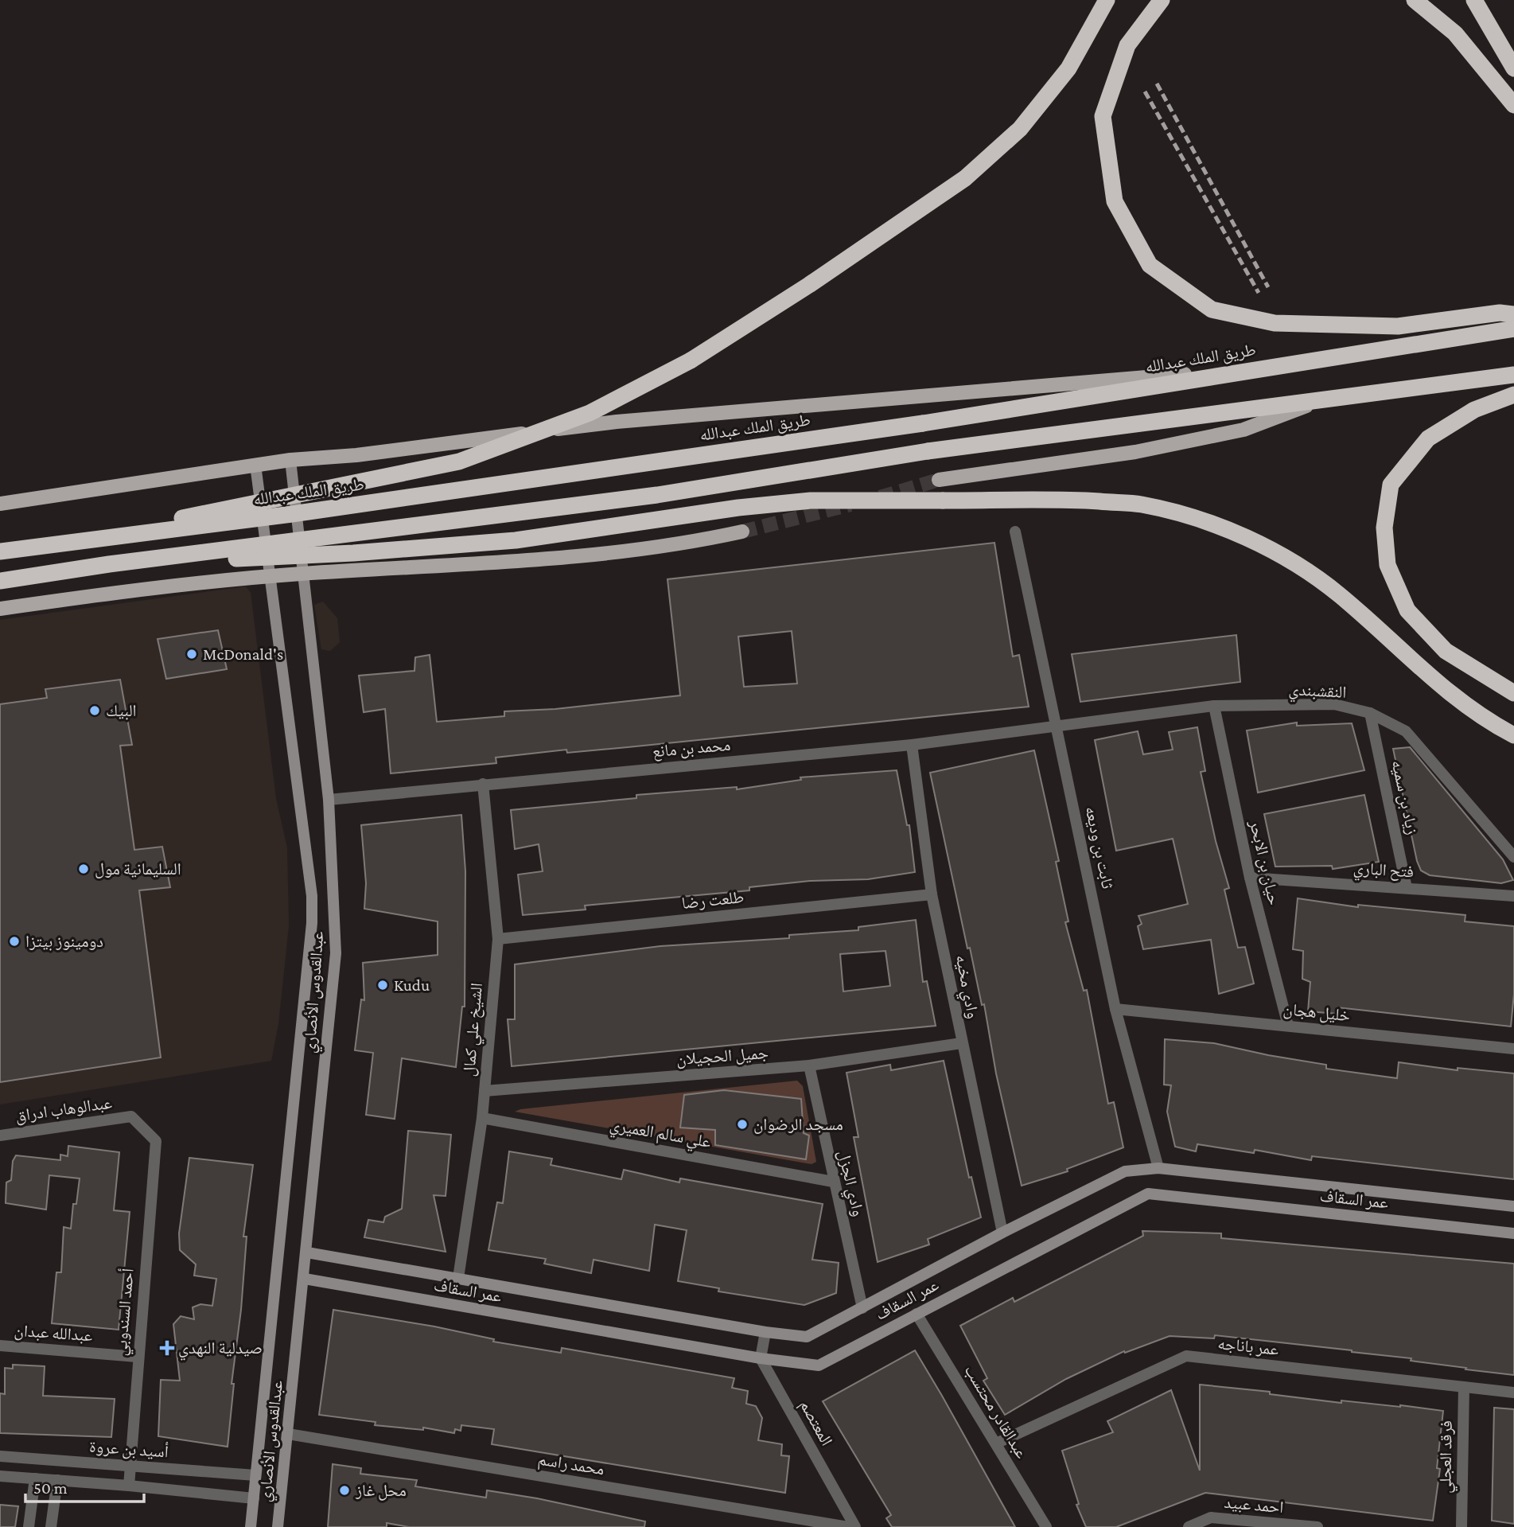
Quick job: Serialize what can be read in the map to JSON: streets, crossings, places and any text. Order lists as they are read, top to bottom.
{
  "streets": {
    "highway": ["طريق الملك عبدالله"],
    "street": [
      "النقشبندي",
      "محمد بن مانع",
      "زياد بن سميه",
      "ثابت بن وديعه",
      "حيان بن الابحر",
      "فتح الباري",
      "طلعت رضا",
      "وادي مخيه",
      "عبدالقدوس الأنصاري",
      "خليل هجان",
      "الشيخ علي كمال",
      "جميل الحجيلان",
      "عبدالوهاب ادراق",
      "علي سالم العميري",
      "وادي الجزل",
      "عمر السقاف",
      "أحمد السندوبي",
      "عبدالله عبدان",
      "عمر باناجه",
      "عبدالقادر محتسب",
      "المعتصم",
      "أسيد بن عروة",
      "فرقد العجلي",
      "محمد راسم",
      "احمد عبيد"
    ]
  },
  "crossings": [
    ["النقشبندي", "محمد بن مانع"],
    ["النقشبندي", "زياد بن سميه"],
    ["النقشبندي", "ثابت بن وديعه"],
    ["النقشبندي", "حيان بن الابحر"],
    ["محمد بن مانع", "ثابت بن وديعه"],
    ["محمد بن مانع", "وادي مخيه"],
    ["محمد بن مانع", "عبدالقدوس الأنصاري"],
    ["محمد بن مانع", "الشيخ علي كمال"],
    ["زياد بن سميه", "فتح الباري"],
    ["ثابت بن وديعه", "خليل هجان"],
    ["ثابت بن وديعه", "عمر السقاف"],
    ["حيان بن الابحر", "فتح الباري"],
    ["حيان بن الابحر", "خليل هجان"],
    ["طلعت رضا", "وادي مخيه"],
    ["طلعت رضا", "الشيخ علي كمال"],
    ["وادي مخيه", "جميل الحجيلان"],
    ["وادي مخيه", "عمر السقاف"],
    ["عبدالقدوس الأنصاري", "عمر السقاف"],
    ["عبدالقدوس الأنصاري", "أسيد بن عروة"],
    ["عبدالقدوس الأنصاري", "محمد راسم"],
    ["الشيخ علي كمال", "جميل الحجيلان"],
    ["الشيخ علي كمال", "علي سالم العميري"],
    ["الشيخ علي كمال", "عمر السقاف"],
    ["جميل الحجيلان", "وادي الجزل"],
    ["عبدالوهاب ادراق", "أحمد السندوبي"],
    ["علي سالم العميري", "وادي الجزل"],
    ["وادي الجزل", "عمر السقاف"],
    ["عمر السقاف", "عبدالقادر محتسب"],
    ["عمر السقاف", "المعتصم"],
    ["أحمد السندوبي", "عبدالله عبدان"],
    ["أحمد السندوبي", "أسيد بن عروة"],
    ["عمر باناجه", "عبدالقادر محتسب"],
    ["عمر باناجه", "فرقد العجلي"]
  ],
  "places": {
    "other": [
      "McDonald's",
      "البيك",
      "السليمانية مول",
      "دومينوز بيتزا",
      "Kudu",
      "مسجد الرضوان",
      "محل غاز"
    ],
    "health": ["صيدلية النهدي"]
  },
  "scale_bar": "50 m"
}
